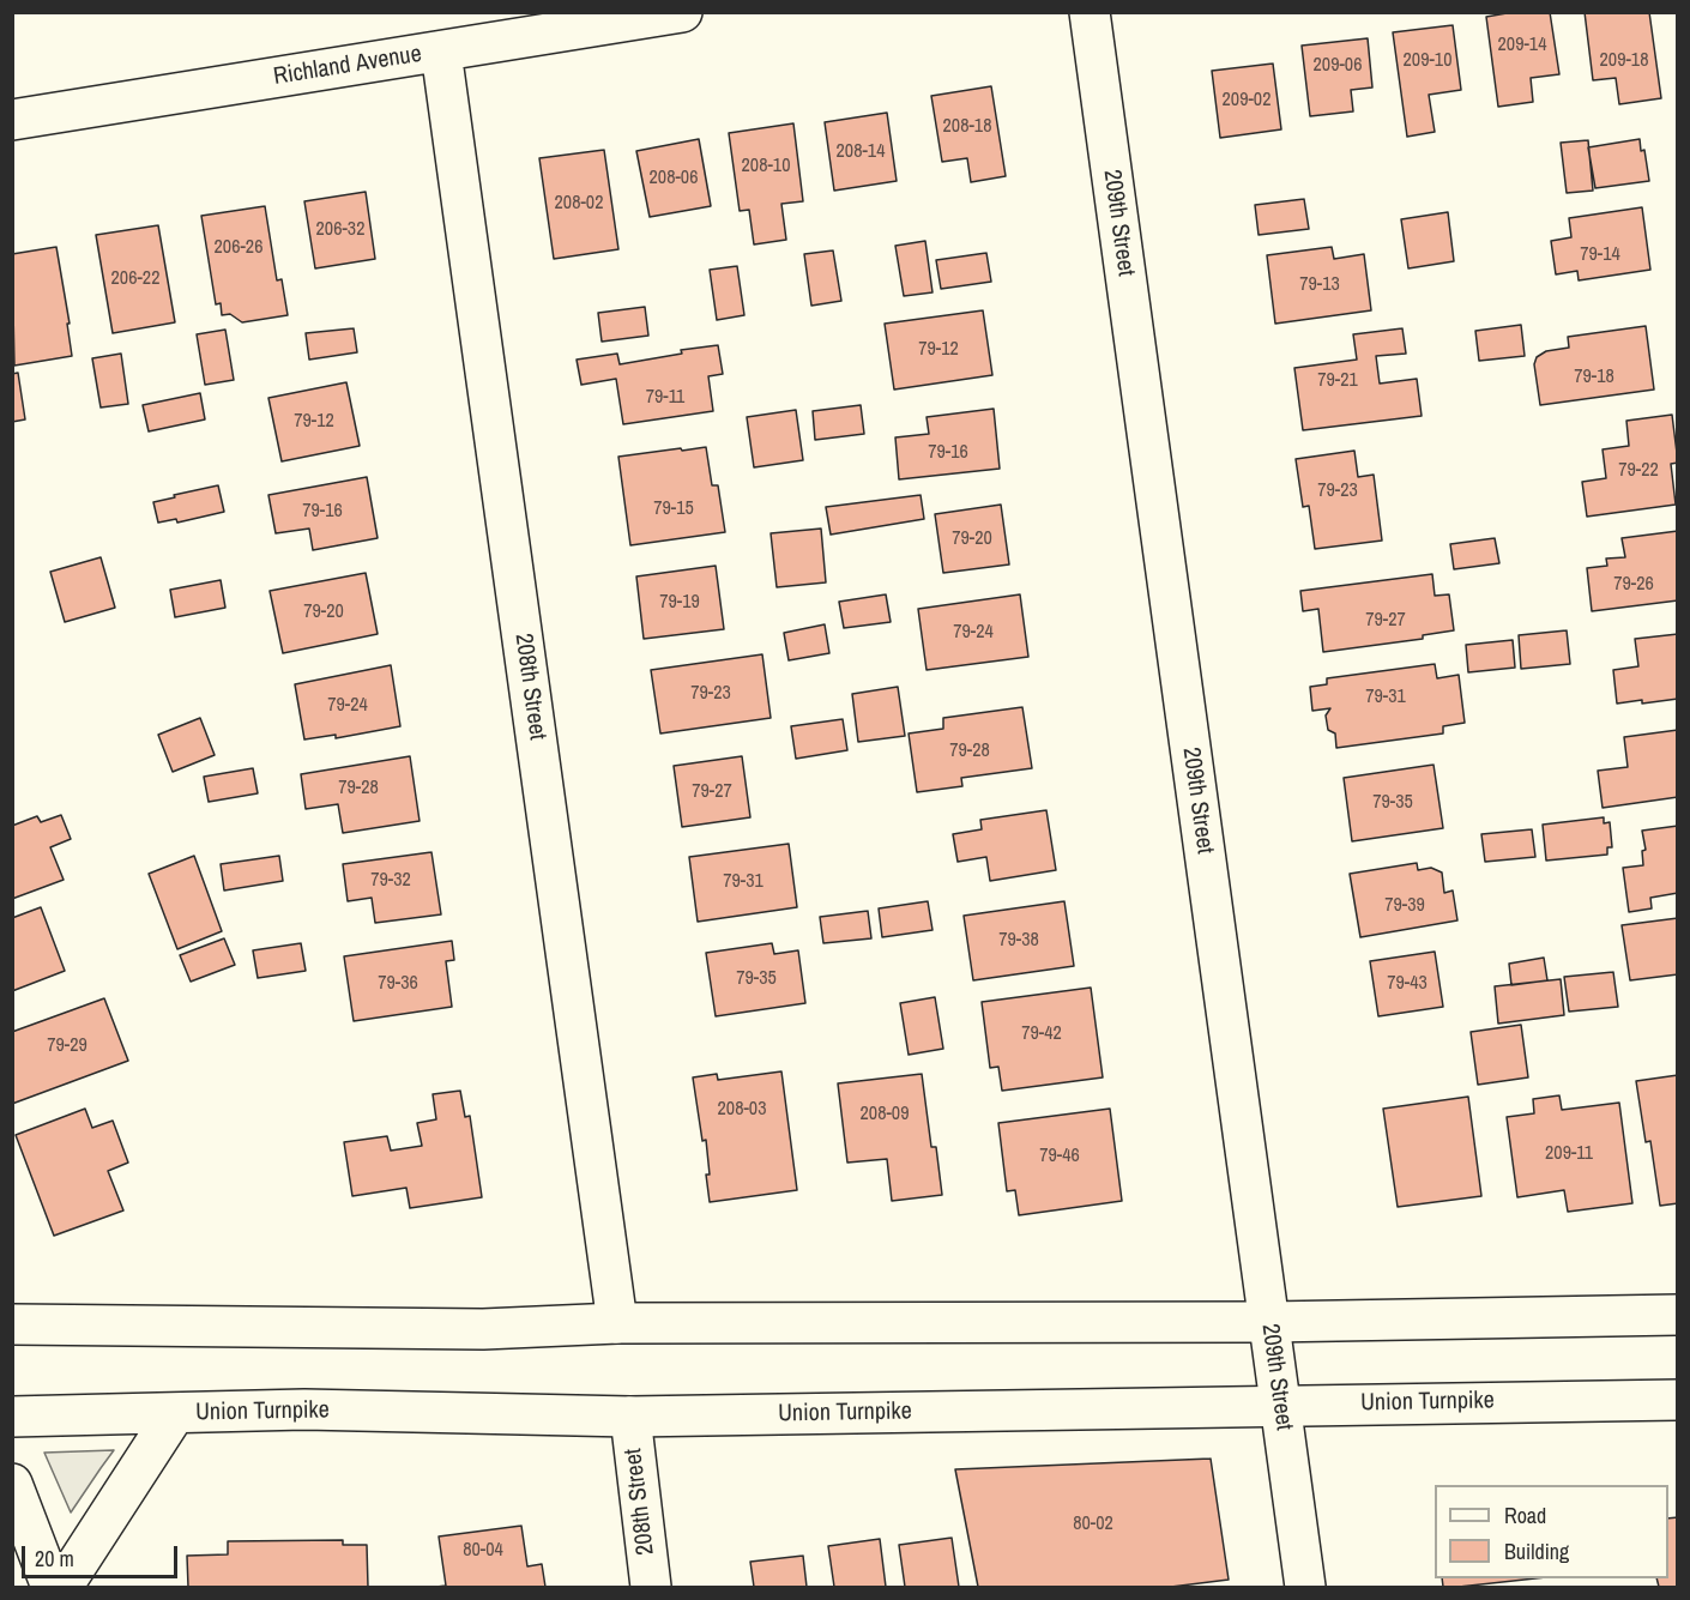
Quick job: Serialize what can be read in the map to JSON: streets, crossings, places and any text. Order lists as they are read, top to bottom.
{
  "streets": {
    "street": [
      "Richland Avenue",
      "209th Street",
      "208th Street",
      "Union Turnpike"
    ]
  },
  "crossings": [
    ["Richland Avenue", "208th Street"],
    ["209th Street", "Union Turnpike"],
    ["208th Street", "Union Turnpike"]
  ],
  "house_numbers": [
    "209-14",
    "209-10",
    "209-18",
    "209-06",
    "209-02",
    "208-18",
    "208-14",
    "208-10",
    "208-06",
    "208-02",
    "206-32",
    "206-26",
    "79-14",
    "206-22",
    "79-13",
    "79-12",
    "79-18",
    "79-21",
    "79-11",
    "79-12",
    "79-16",
    "79-22",
    "79-23",
    "79-15",
    "79-16",
    "79-20",
    "79-26",
    "79-19",
    "79-20",
    "79-27",
    "79-24",
    "79-23",
    "79-31",
    "79-24",
    "79-28",
    "79-28",
    "79-27",
    "79-35",
    "79-32",
    "79-31",
    "79-39",
    "79-38",
    "79-35",
    "79-36",
    "79-43",
    "79-42",
    "79-29",
    "208-03",
    "208-09",
    "209-11",
    "79-46",
    "80-02",
    "80-04"
  ],
  "legend": ["Road", "Building"],
  "scale_bar": "20 m"
}
